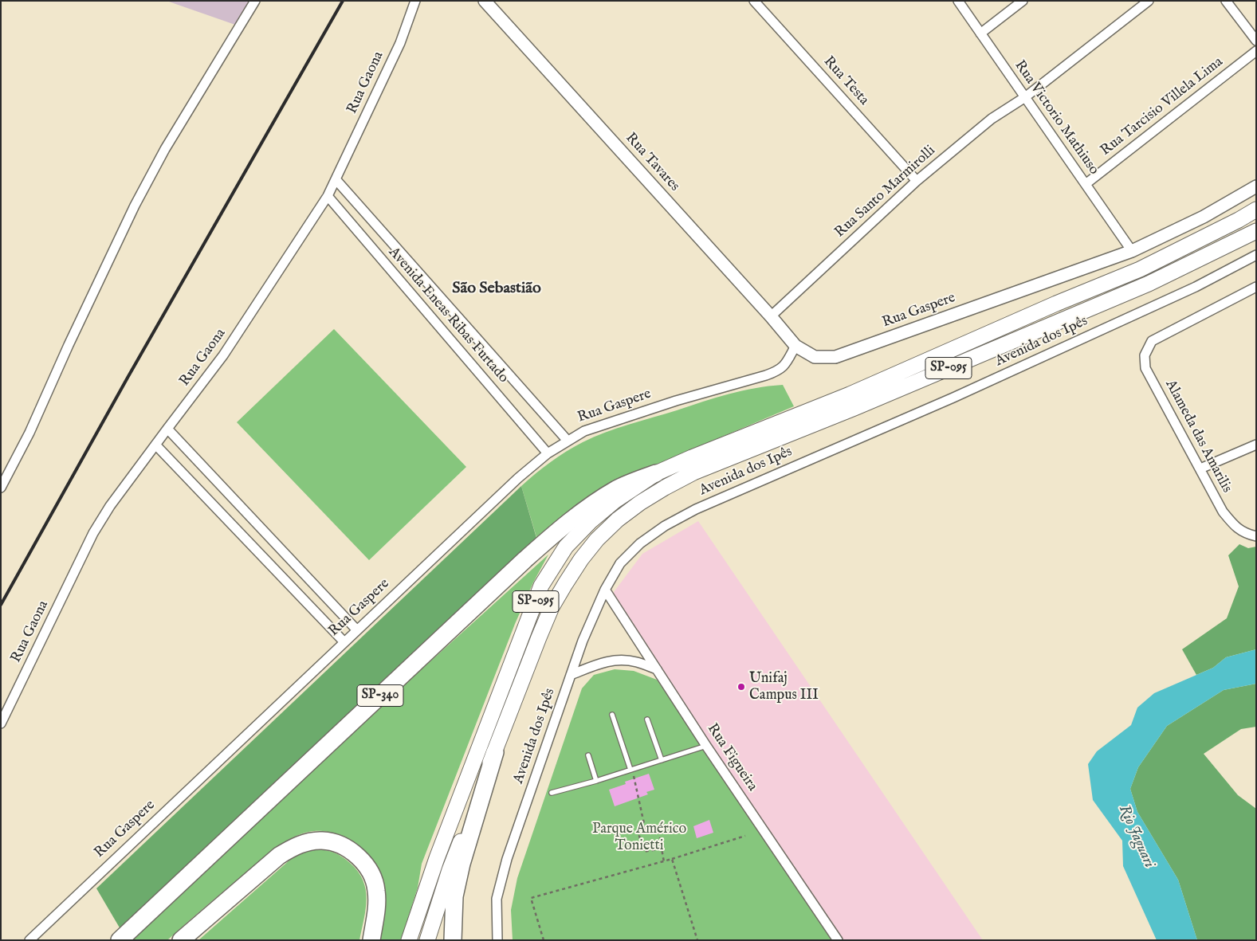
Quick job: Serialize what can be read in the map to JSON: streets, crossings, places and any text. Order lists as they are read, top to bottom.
{
  "streets": {
    "highway": ["SP-340"],
    "main road": ["SP-095"],
    "street": [
      "Rua Testa",
      "Rua Gaona",
      "Rua Tarcisio Villela Lima",
      "Rua Victorio Mathiuso",
      "Rua Tavares",
      "Rua Santo Marmirolli",
      "Rua Gaspere",
      "Avenida Eneas Ribas Furtado",
      "Avenida dos Ipês",
      "Alameda das Amarilis",
      "Rua Figueira"
    ]
  },
  "crossings": [
    ["Rua Testa", "Rua Santo Marmirolli"],
    ["Rua Gaona", "Avenida Eneas Ribas Furtado"],
    ["Rua Tarcisio Villela Lima", "Rua Victorio Mathiuso"],
    ["Rua Victorio Mathiuso", "Rua Santo Marmirolli"],
    ["Rua Victorio Mathiuso", "Rua Gaspere"],
    ["Rua Tavares", "Rua Santo Marmirolli"],
    ["Rua Tavares", "Rua Gaspere"],
    ["Rua Gaspere", "Avenida Eneas Ribas Furtado"],
    ["Avenida dos Ipês", "Rua Figueira"],
    ["SP-095", "SP-340"]
  ],
  "districts": ["São Sebastião"],
  "water": ["Rio Jaguari"],
  "parks": ["Parque Américo Tonietti"],
  "places": ["Unifaj Campus III"]
}
